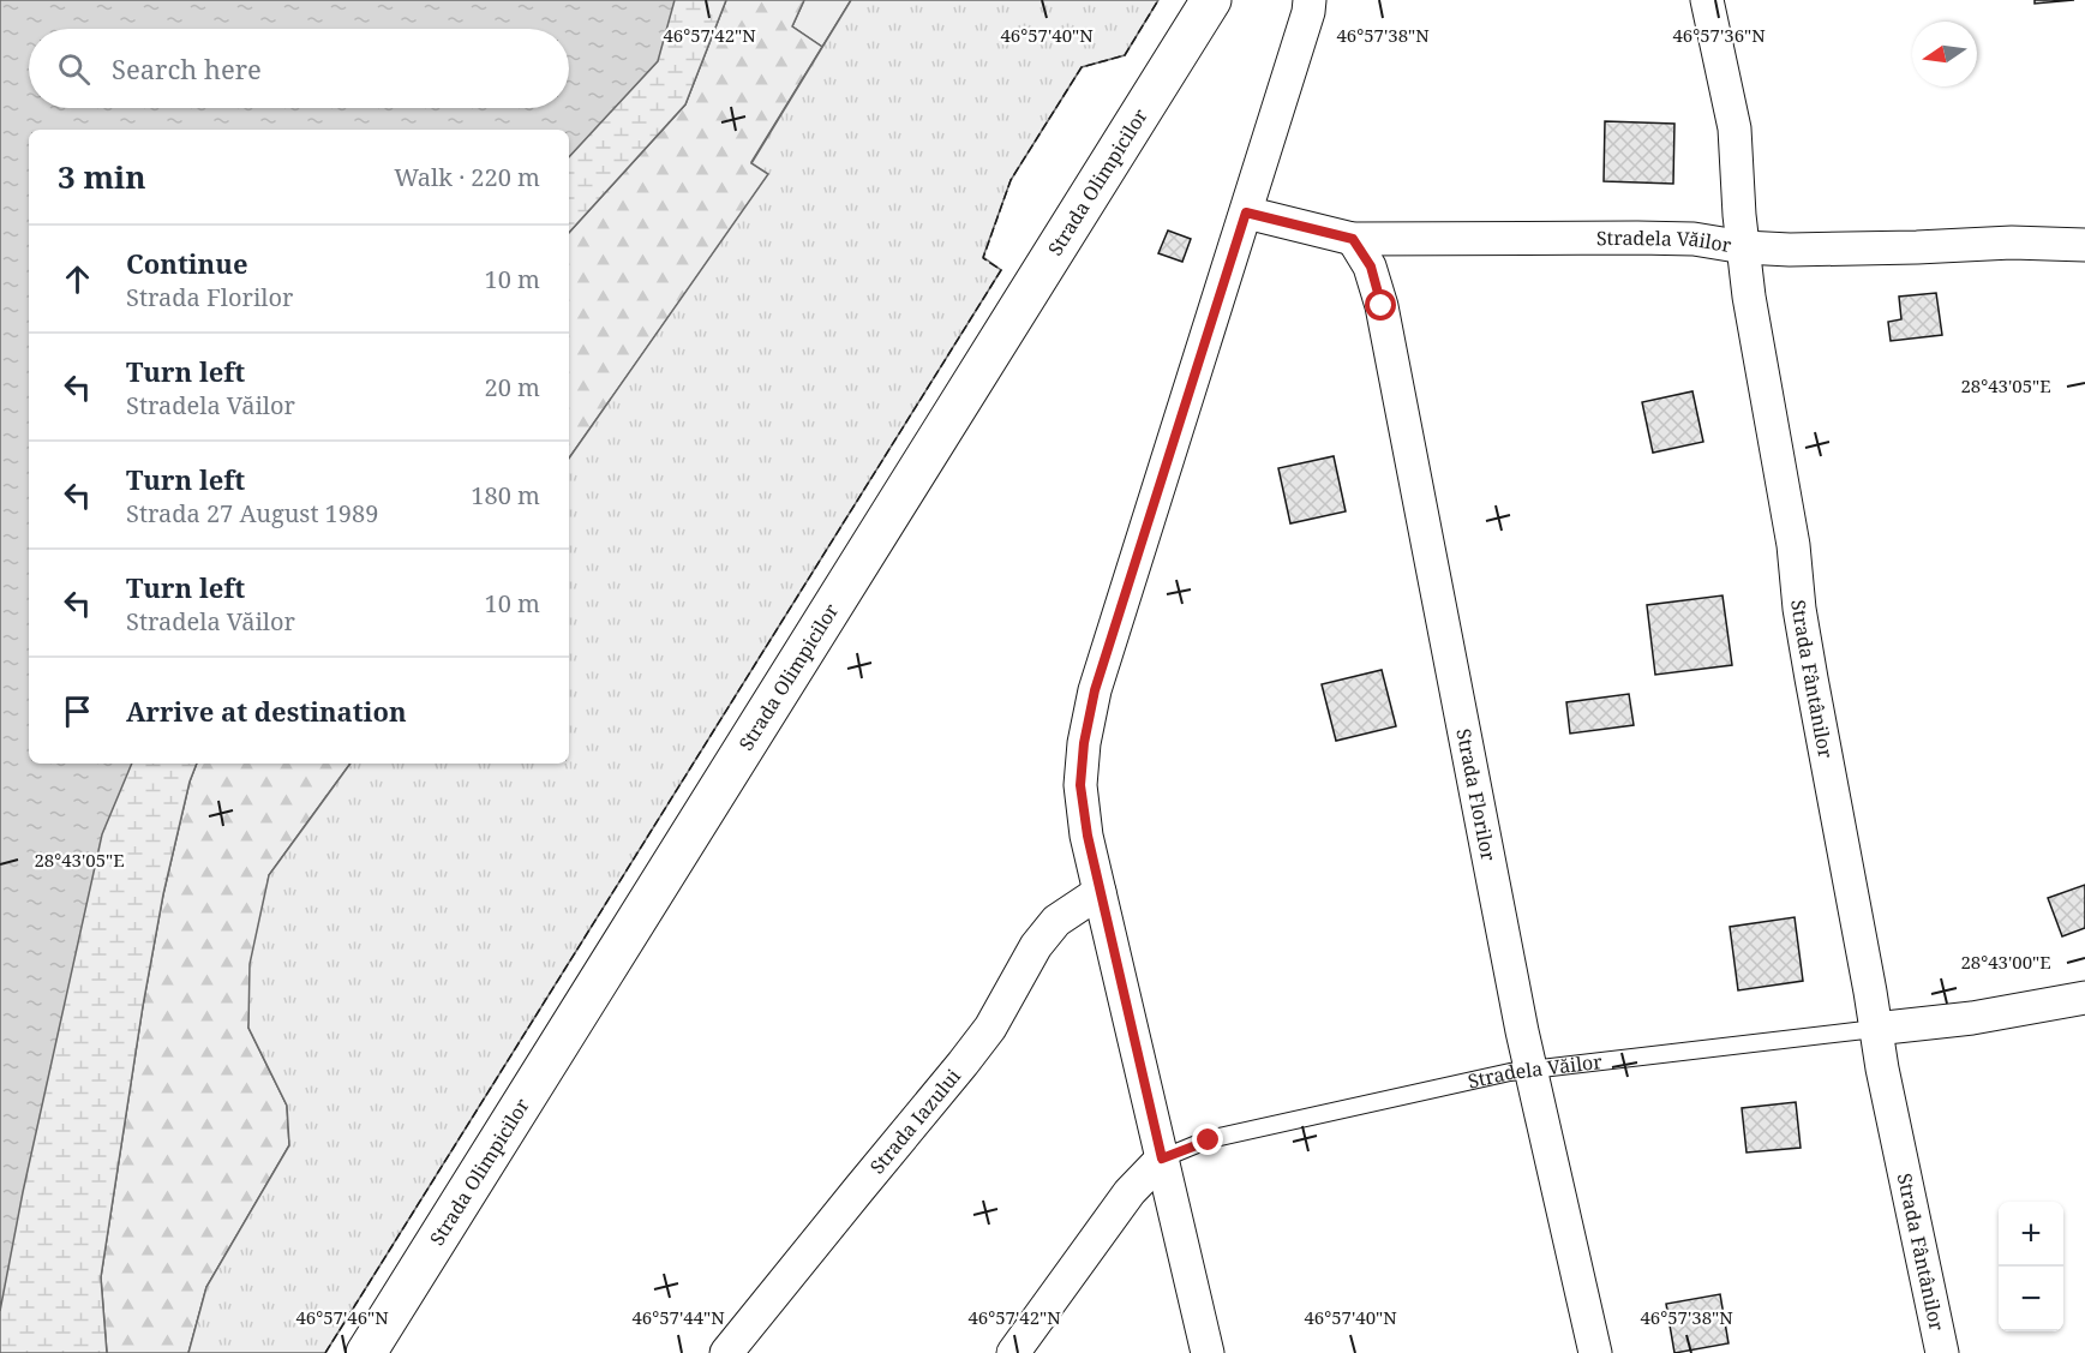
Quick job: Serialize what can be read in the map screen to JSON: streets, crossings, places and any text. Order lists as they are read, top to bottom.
{
  "streets": {
    "main road": ["Strada Olimpicilor"],
    "street": [
      "Stradela Văilor",
      "Strada Fântânilor",
      "Strada Florilor",
      "Strada Iazului"
    ]
  },
  "crossings": [
    ["Stradela Văilor", "Strada Fântânilor"],
    ["Stradela Văilor", "Strada Florilor"]
  ],
  "north": "left",
  "page": {
    "search": "Search here",
    "heading": ["3 min", "Walk · 220 m"],
    "list": [
      ["Continue", "Strada Florilor", "10 m"],
      ["Turn left", "Stradela Văilor", "20 m"],
      ["Turn left", "Strada 27 August 1989", "180 m"],
      ["Turn left", "Stradela Văilor", "10 m"],
      "Arrive at destination"
    ],
    "map_buttons": ["+", "−"]
  },
  "coordinates": [
    "46°57'42\"N",
    "46°57'40\"N",
    "46°57'38\"N",
    "46°57'36\"N",
    "28°43'05\"E",
    "28°43'00\"E",
    "46°57'46\"N",
    "46°57'44\"N"
  ]
}
